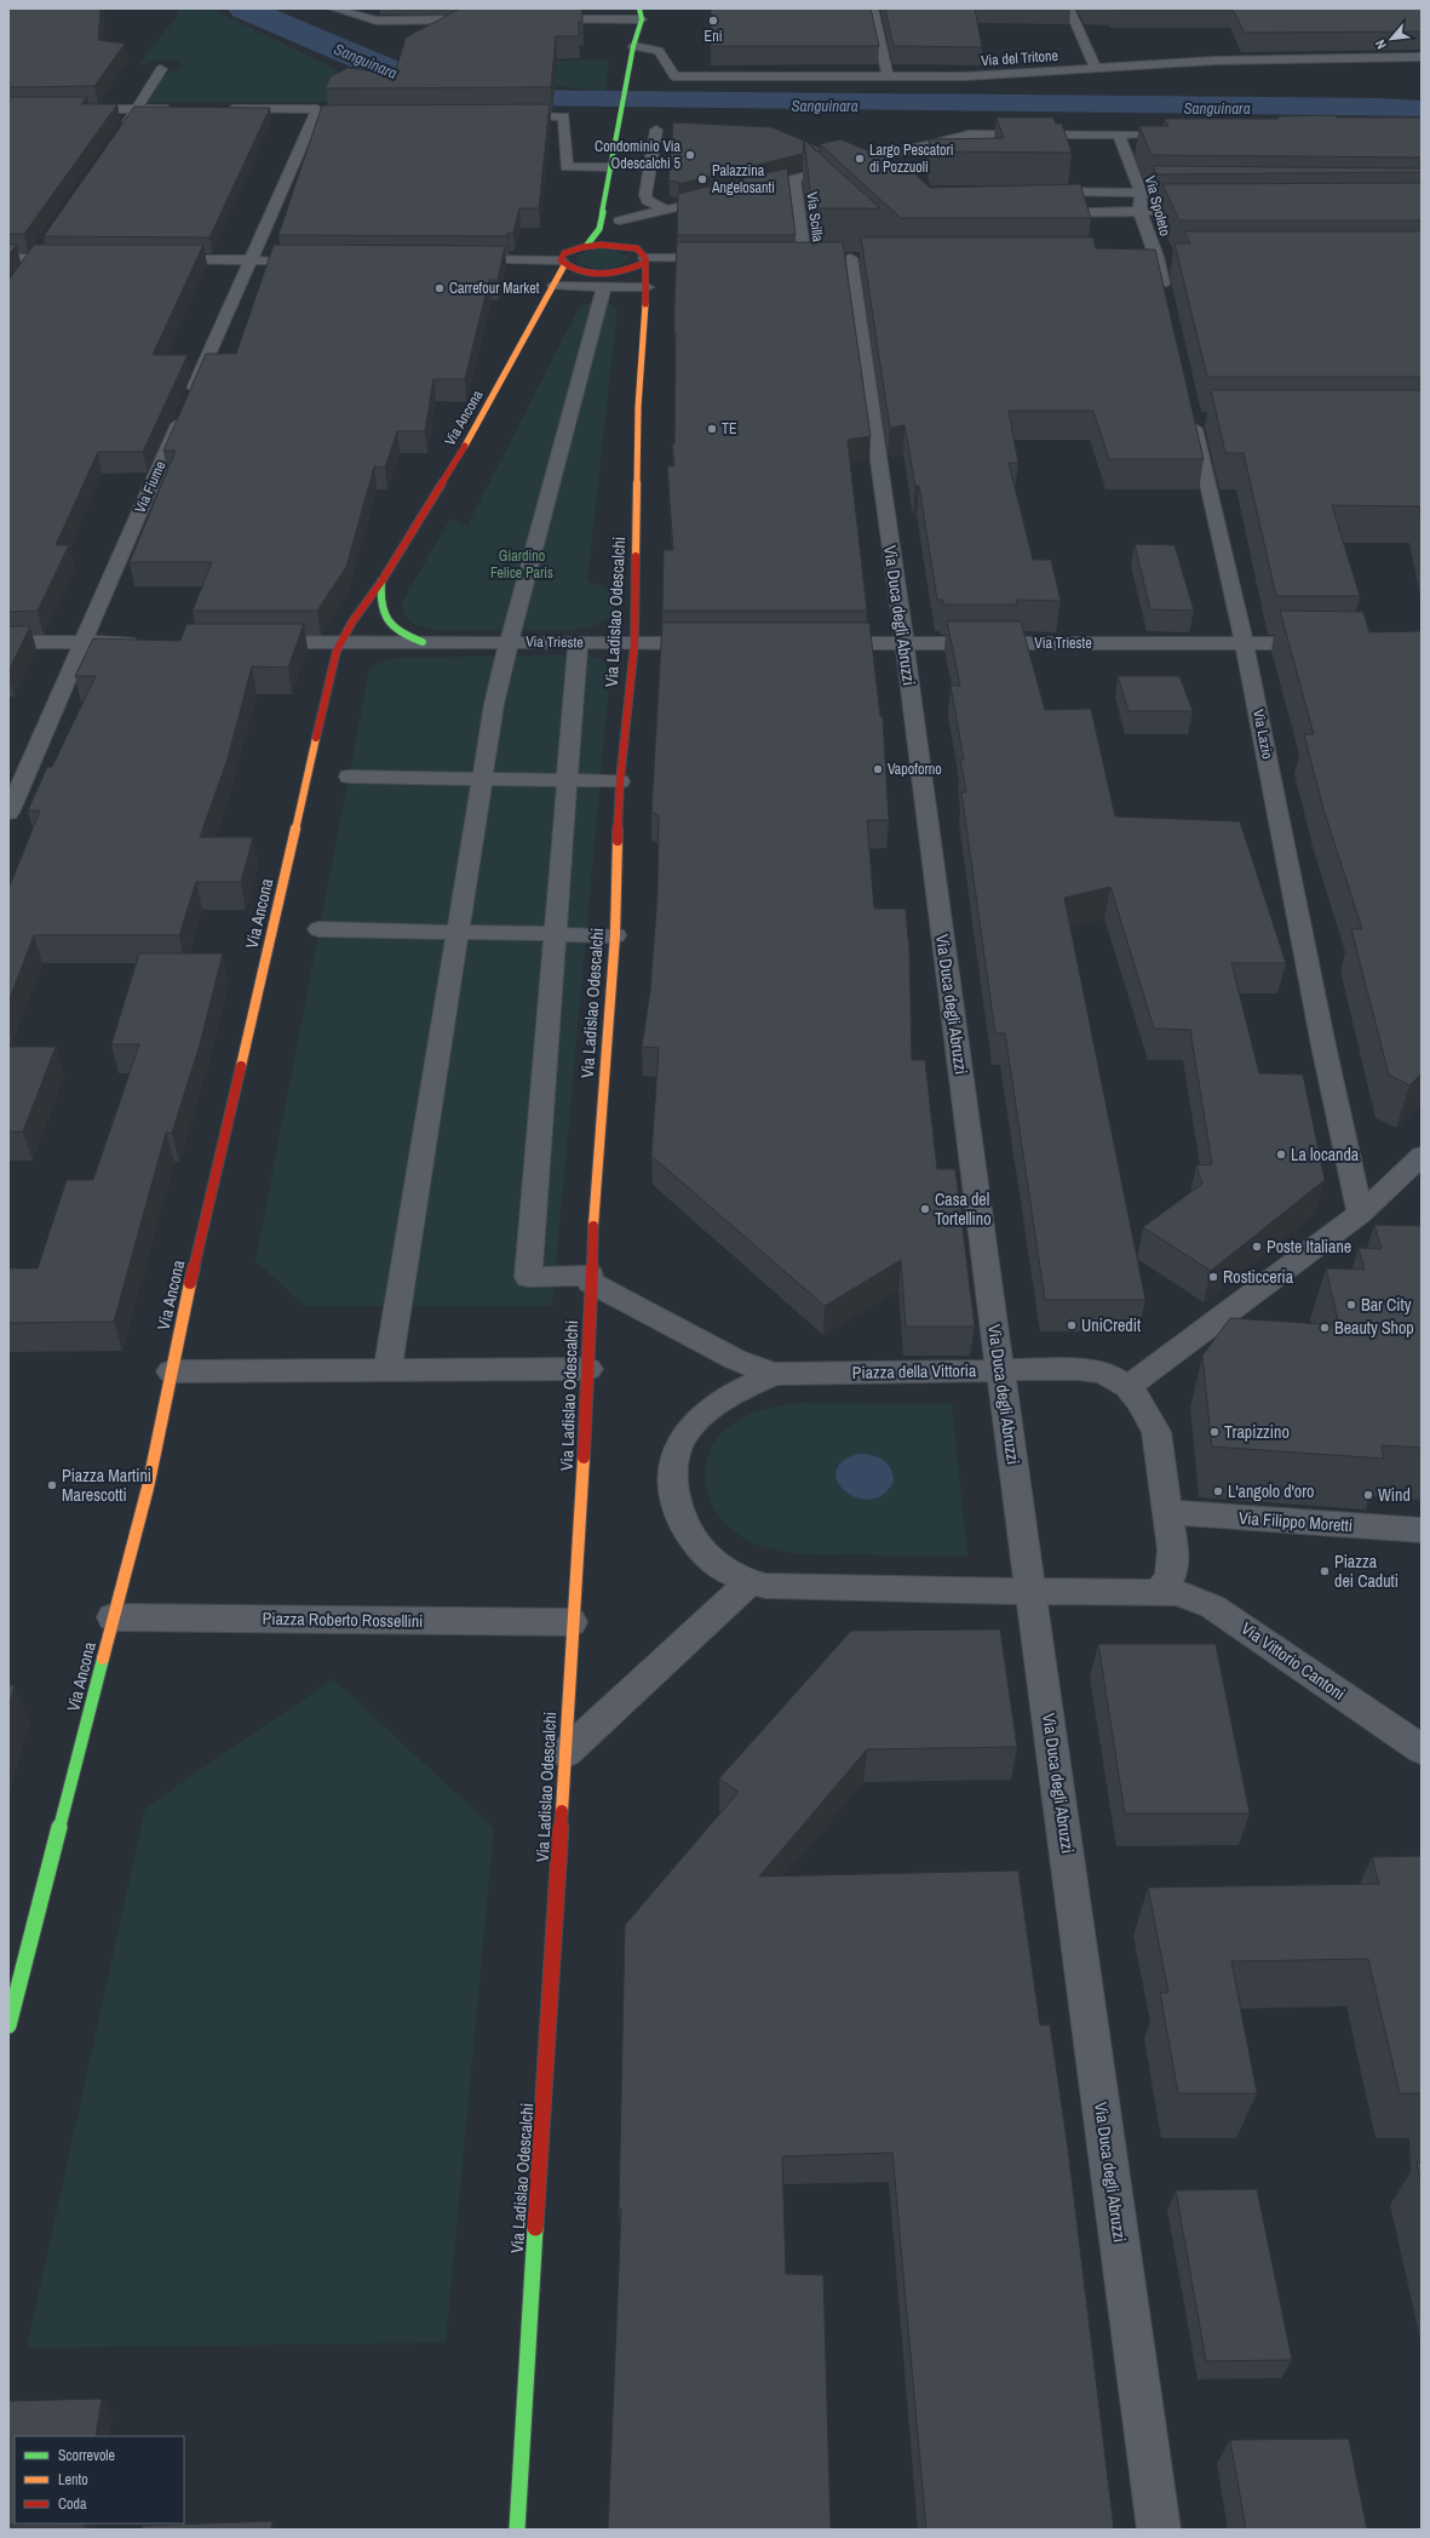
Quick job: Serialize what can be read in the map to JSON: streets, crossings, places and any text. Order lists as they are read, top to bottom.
{
  "streets": {
    "street": [
      "Via del Tritone",
      "Via Spoleto",
      "Via Scilla",
      "Via Ancona",
      "Via Fiume",
      "Via Ladislao Odescalchi",
      "Via Duca degli Abruzzi",
      "Via Trieste",
      "Via Lazio",
      "Piazza della Vittoria",
      "Via Filippo Moretti",
      "Piazza Roberto Rossellini",
      "Via Vittorio Cantoni"
    ]
  },
  "crossings": [
    ["Via Ancona", "Via Trieste"],
    ["Via Ancona", "Piazza Roberto Rossellini"],
    ["Via Ladislao Odescalchi", "Via Trieste"],
    ["Via Ladislao Odescalchi", "Piazza Roberto Rossellini"],
    ["Via Duca degli Abruzzi", "Via Trieste"],
    ["Via Duca degli Abruzzi", "Piazza della Vittoria"],
    ["Via Trieste", "Via Lazio"],
    ["Piazza della Vittoria", "Via Filippo Moretti"],
    ["Piazza della Vittoria", "Via Vittorio Cantoni"]
  ],
  "water": ["Sanguinara"],
  "parks": ["Giardino Felice Paris"],
  "places": [
    "Eni",
    "Condominio Via Odescalchi 5",
    "Largo Pescatori di Pozzuoli",
    "Palazzina Angelosanti",
    "Carrefour Market",
    "TE",
    "Vapoforno",
    "La locanda",
    "Casa del Tortellino",
    "Poste Italiane",
    "Rosticceria",
    "Bar City",
    "UniCredit",
    "Beauty Shop",
    "Trapizzino",
    "Piazza Martini Marescotti",
    "L'angolo d'oro",
    "Wind",
    "Piazza dei Caduti"
  ],
  "legend": ["Scorrevole", "Lento", "Coda"],
  "north": "bottom left"
}
